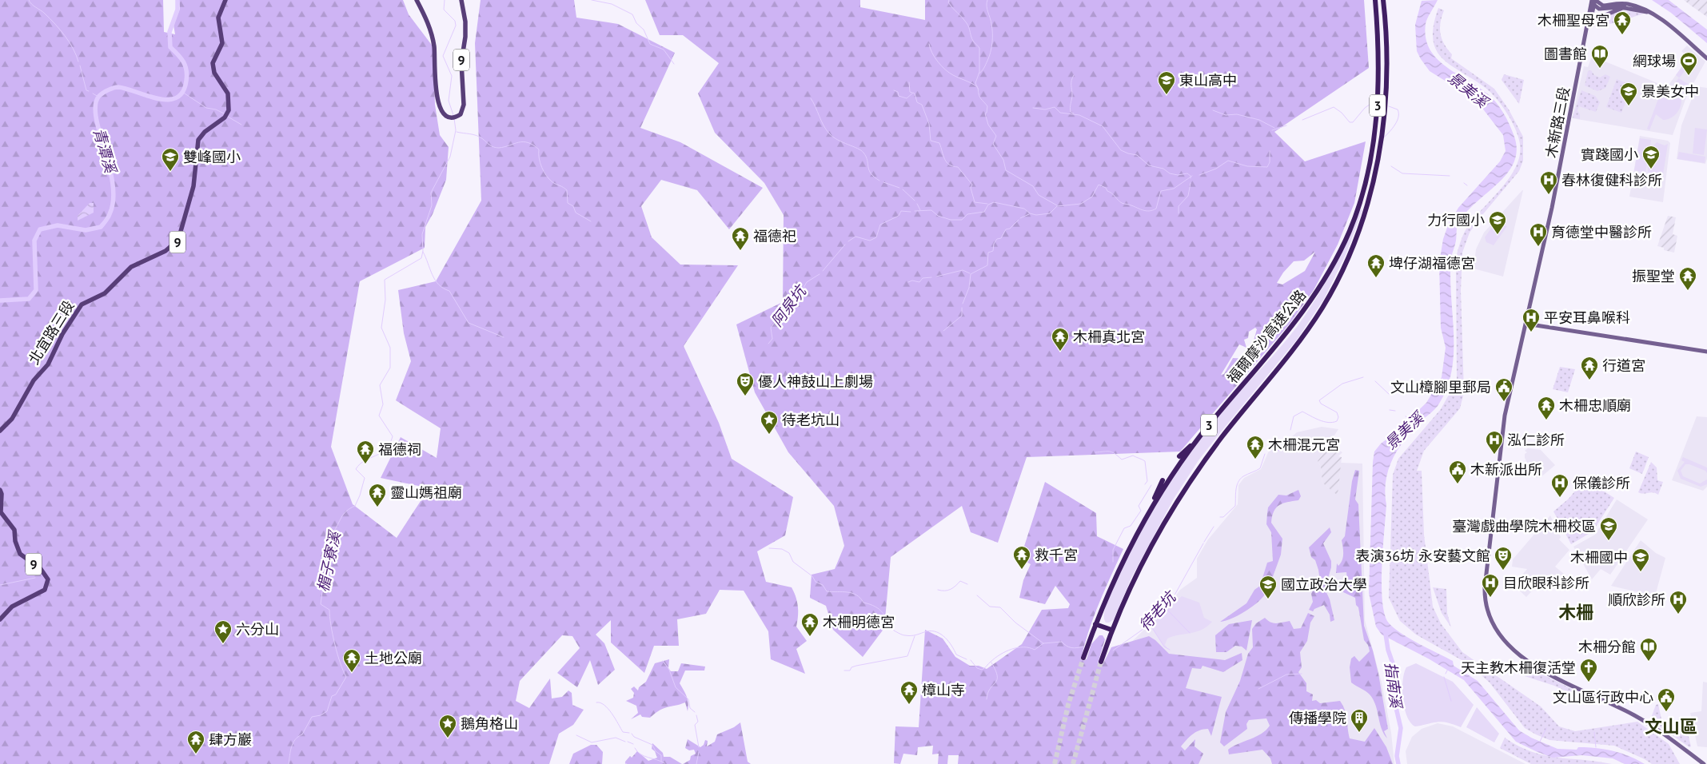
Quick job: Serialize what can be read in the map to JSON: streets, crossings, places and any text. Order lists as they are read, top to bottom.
{
  "streets": {
    "highway": ["3", "福爾摩沙高速公路"],
    "main road": ["9", "木新路三段", "北宜路三段"]
  },
  "districts": ["木柵", "文山區"],
  "water": [
    "景美溪",
    "青潭溪",
    "阿泉坑",
    "楣子寮溪",
    "待老坑",
    "指南溪"
  ],
  "places": {
    "temple": [
      "木柵聖母宮",
      "福德祀",
      "埤仔湖福德宮",
      "振聖堂",
      "木柵真北宮",
      "行道宮",
      "木柵忠順廟",
      "木柵混元宮",
      "福德祠",
      "靈山媽祖廟",
      "救千宮",
      "木柵明德宮",
      "土地公廟",
      "樟山寺",
      "肆方巖"
    ],
    "library": ["圖書館", "木柵分館"],
    "sports": ["網球場"],
    "school or university": [
      "東山高中",
      "景美女中",
      "實踐國小",
      "雙峰國小",
      "力行國小",
      "臺灣戲曲學院木柵校區",
      "木柵國中",
      "國立政治大學"
    ],
    "hospital": [
      "春林復健科診所",
      "育德堂中醫診所",
      "平安耳鼻喉科",
      "泓仁診所",
      "保儀診所",
      "目欣眼科診所",
      "順欣診所"
    ],
    "theatre": ["優人神鼓山上劇場", "表演36坊 永安藝文館"],
    "public building": ["文山樟腳里郵局", "木新派出所", "文山區行政中心"],
    "place": ["待老坑山", "六分山", "鵝角格山"],
    "church": ["天主教木柵復活堂"],
    "building": ["傳播學院"]
  }
}
